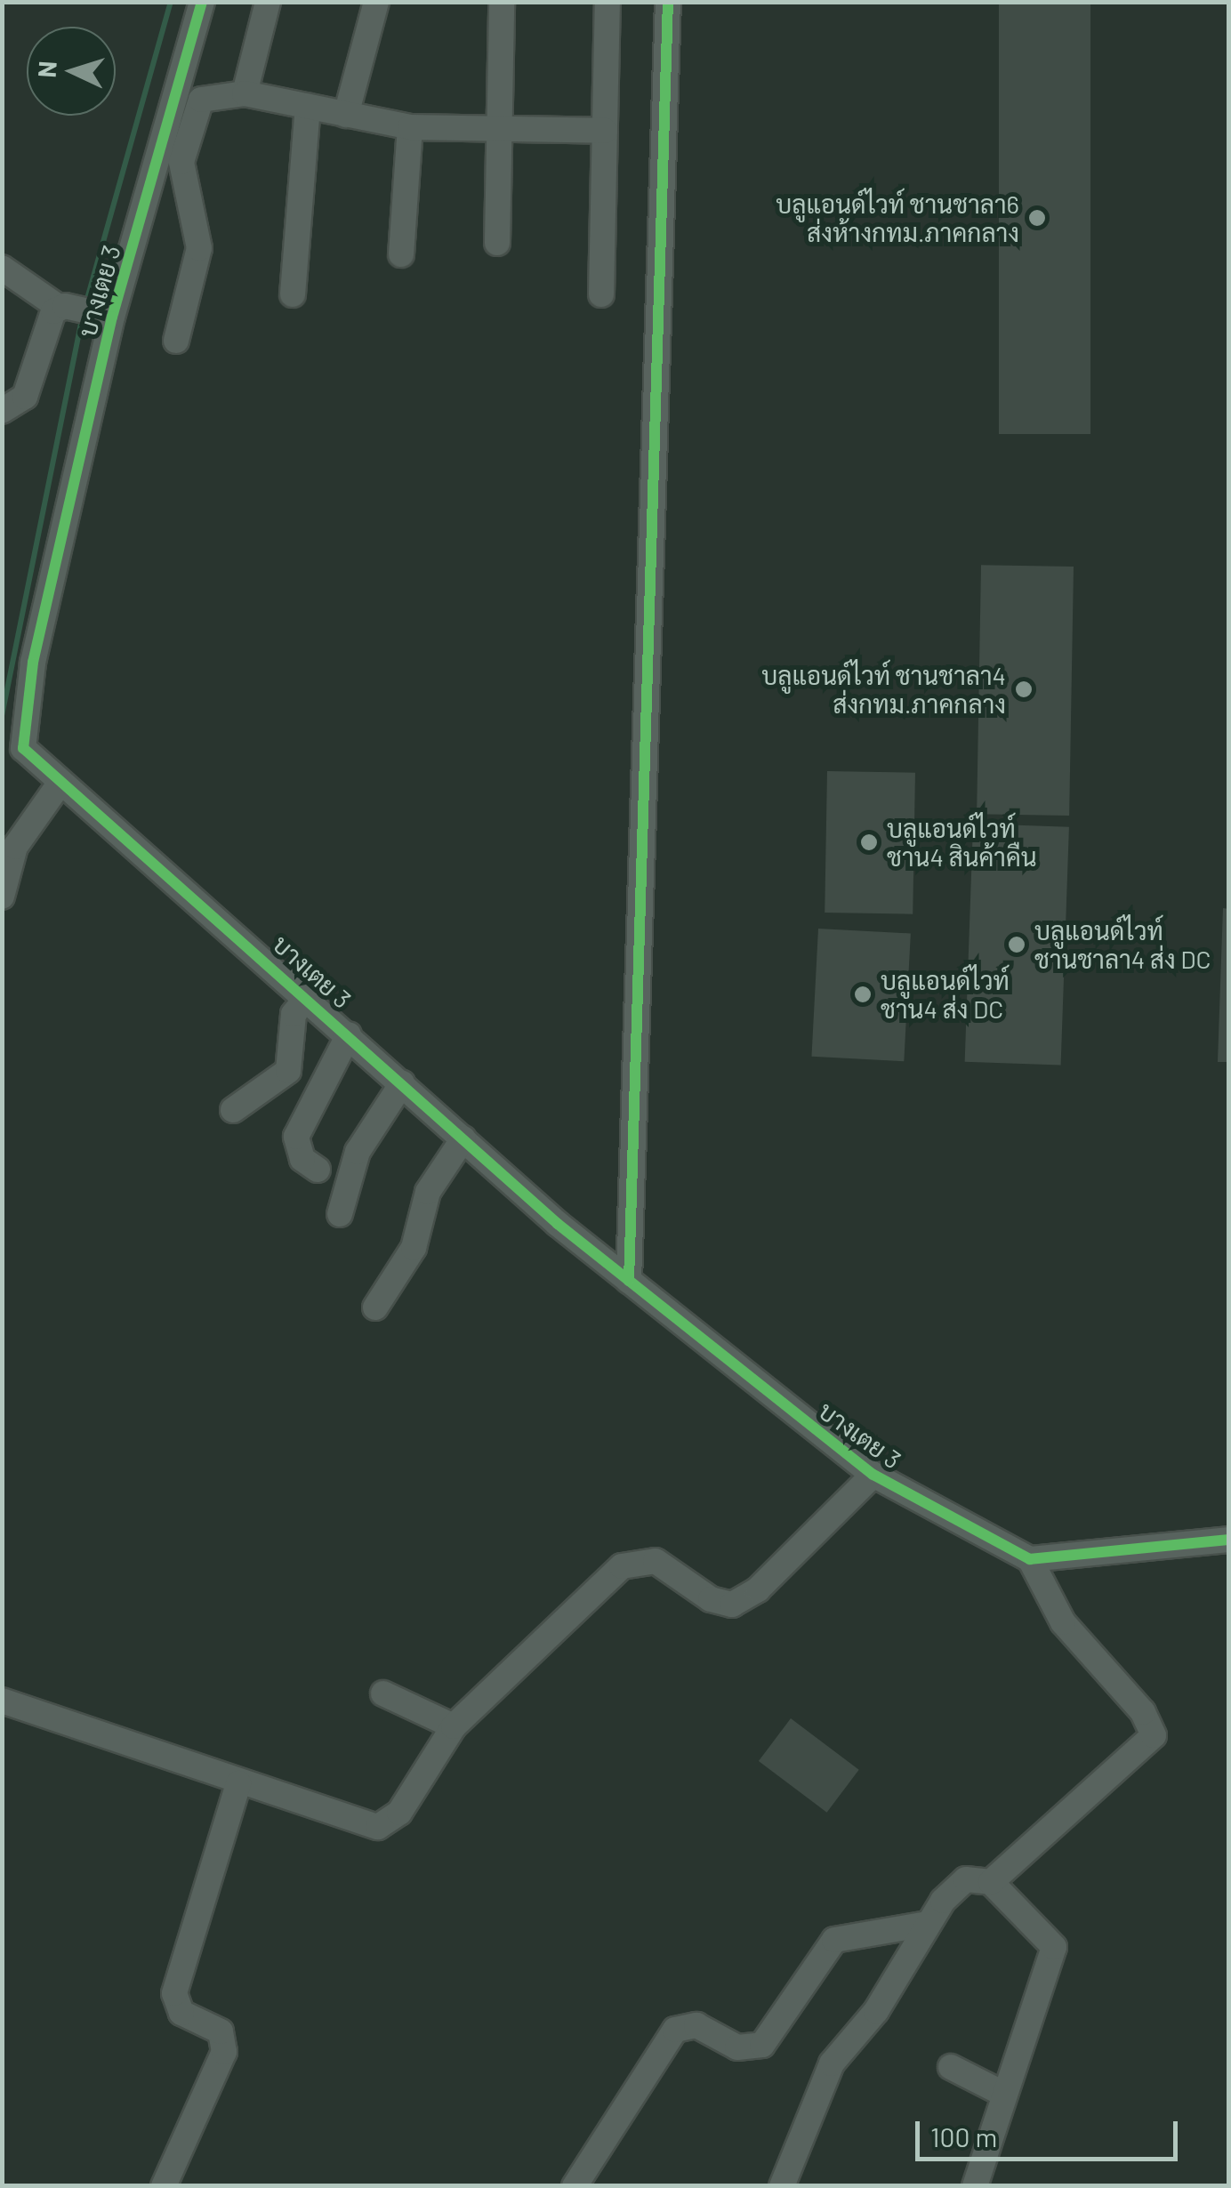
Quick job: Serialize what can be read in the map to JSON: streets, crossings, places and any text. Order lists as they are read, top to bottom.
{
  "streets": {
    "street": ["บางเตย 3"]
  },
  "places": [
    "บลูแอนด์ไวท์ ชานชาลา6 ส่งห้างกทม.ภาคกลาง",
    "บลูแอนด์ไวท์ ชานชาลา4 ส่งกทม.ภาคกลาง",
    "บลูแอนด์ไวท์ ชาน4 สินค้าคืน",
    "บลูแอนด์ไวท์ ชานชาลา4 ส่ง DC",
    "บลูแอนด์ไวท์ ชาน4 ส่ง DC"
  ],
  "scale_bar": "100 m",
  "north": "left"
}
